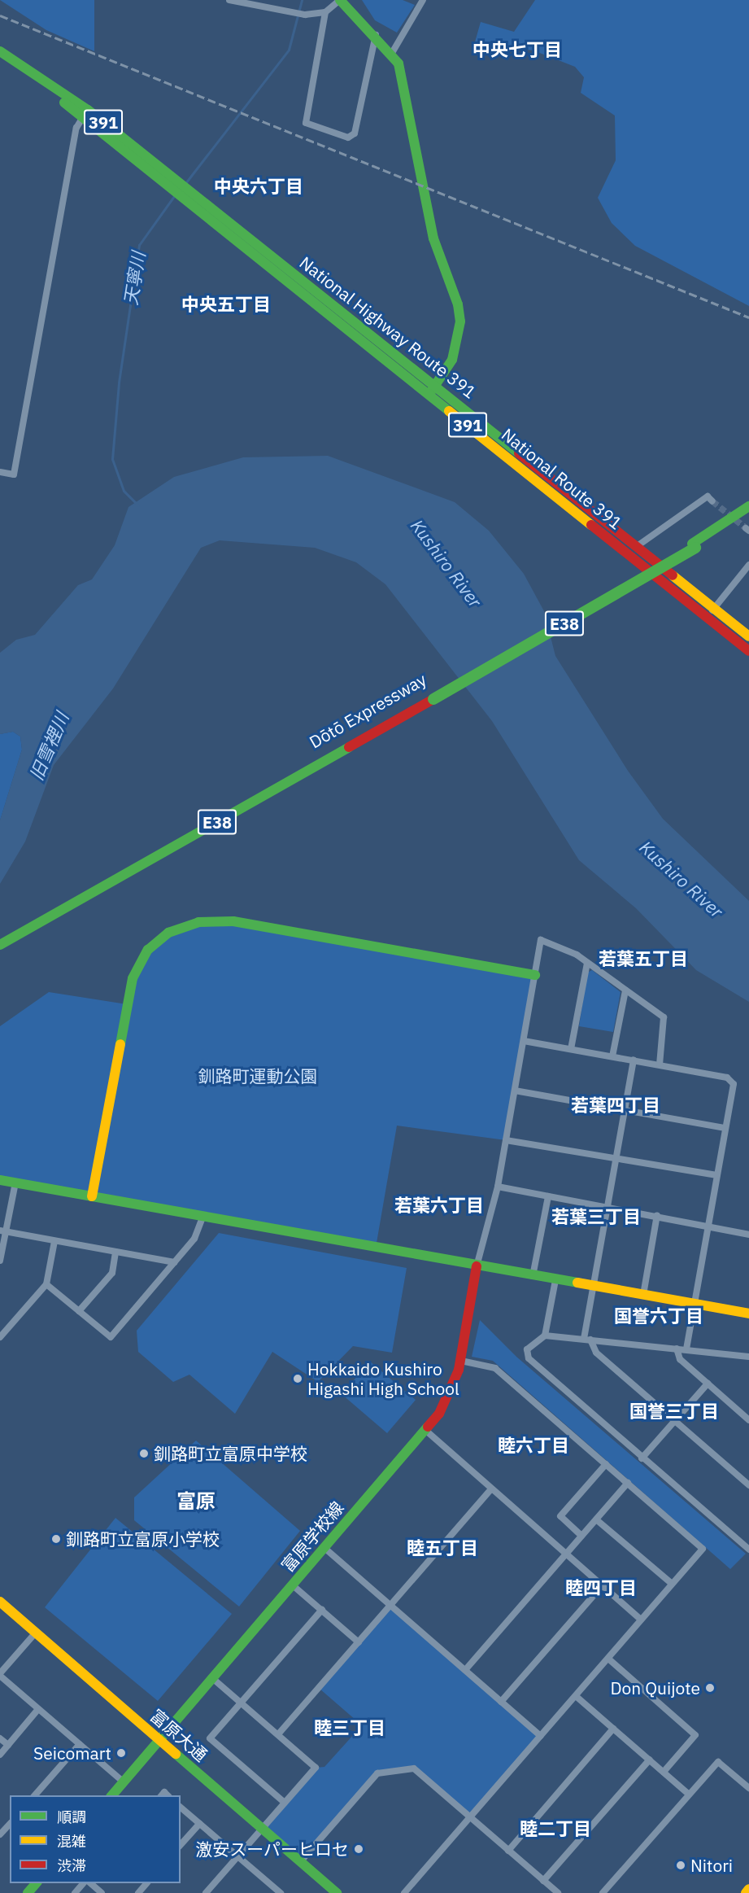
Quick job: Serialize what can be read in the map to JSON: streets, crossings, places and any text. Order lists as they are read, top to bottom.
{
  "streets": {
    "main road": [
      "391",
      "National Highway Route 391",
      "National Route 391",
      "E38",
      "Dōtō Expressway",
      "富原学校線",
      "富原大通"
    ]
  },
  "crossings": [
    ["National Highway Route 391", "National Route 391"],
    ["富原学校線", "富原大通"]
  ],
  "districts": [
    "中央七丁目",
    "中央六丁目",
    "中央五丁目",
    "若葉五丁目",
    "若葉四丁目",
    "若葉六丁目",
    "若葉三丁目",
    "国誉六丁目",
    "国誉三丁目",
    "睦六丁目",
    "富原",
    "睦五丁目",
    "睦四丁目",
    "睦三丁目",
    "睦二丁目"
  ],
  "water": ["天寧川", "Kushiro River", "旧雪裡川"],
  "parks": ["釧路町運動公園"],
  "places": [
    "Hokkaido Kushiro Higashi High School",
    "釧路町立富原中学校",
    "釧路町立富原小学校",
    "Don Quijote",
    "Seicomart",
    "激安スーパーヒロセ",
    "Nitori"
  ],
  "legend": ["順調", "混雑", "渋滞"]
}
